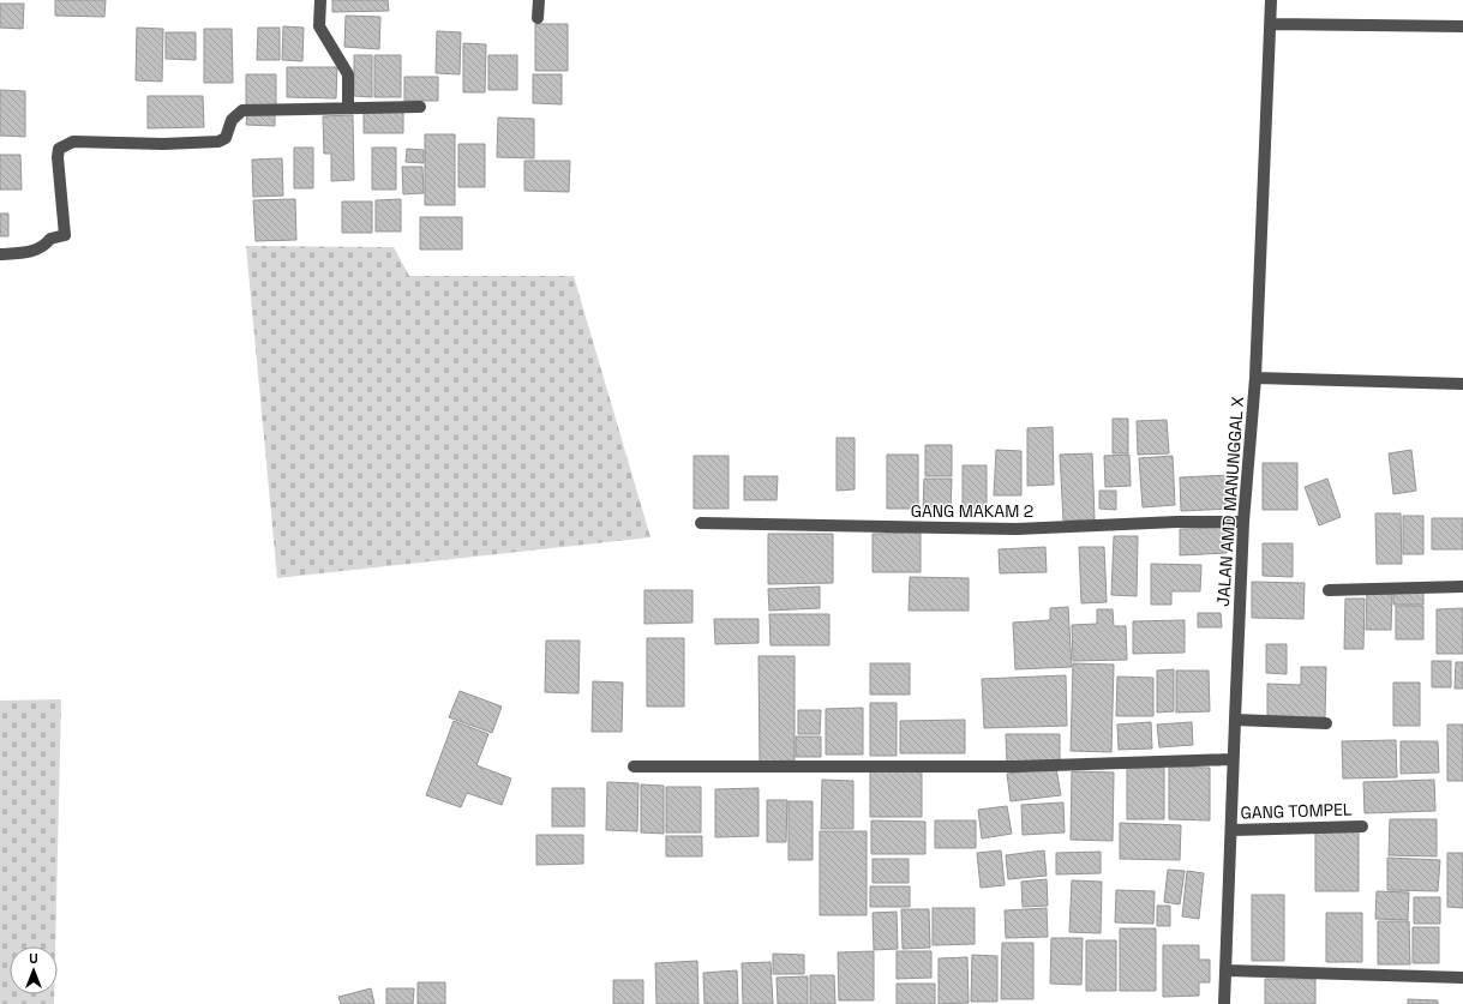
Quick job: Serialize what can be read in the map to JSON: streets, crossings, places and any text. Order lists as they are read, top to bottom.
{
  "streets": {
    "street": ["JALAN AMD MANUNGGAL X", "GANG MAKAM 2", "GANG TOMPEL"]
  },
  "crossings": [
    ["JALAN AMD MANUNGGAL X", "GANG MAKAM 2"],
    ["JALAN AMD MANUNGGAL X", "GANG TOMPEL"]
  ],
  "north": "top"
}
